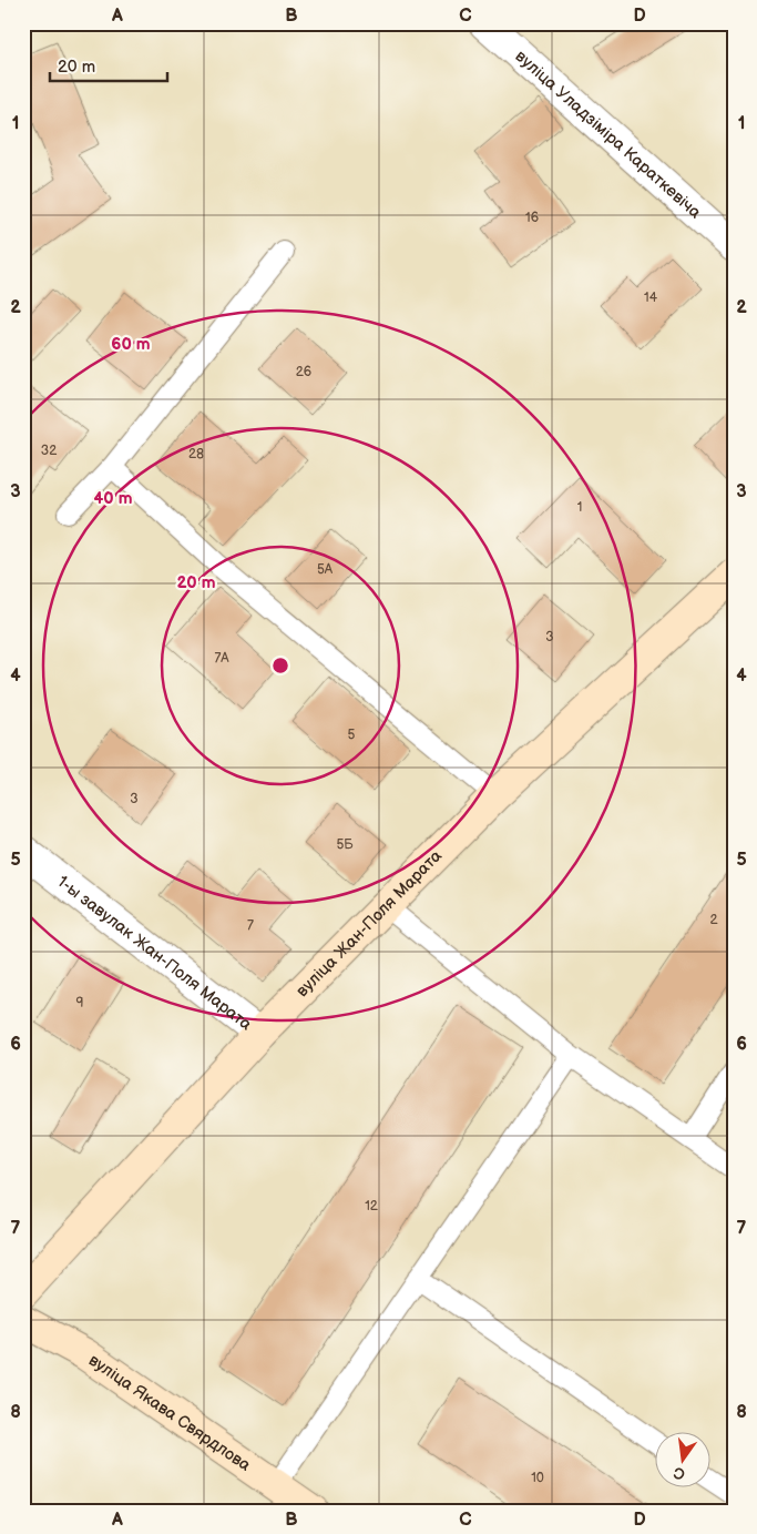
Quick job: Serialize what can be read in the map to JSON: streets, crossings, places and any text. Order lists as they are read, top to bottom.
{
  "streets": {
    "street": [
      "вуліца Уладзіміра Караткевіча",
      "вуліца Жан-Поля Марата",
      "1-ы завулак Жан-Поля Марата",
      "вуліца Якава Свярдлова"
    ]
  },
  "crossings": [
    ["вуліца Жан-Поля Марата", "1-ы завулак Жан-Поля Марата"]
  ],
  "house_numbers": [
    "16",
    "14",
    "26",
    "32",
    "28",
    "1",
    "5А",
    "3",
    "7А",
    "5",
    "3",
    "5Б",
    "2",
    "7",
    "9",
    "12",
    "10"
  ],
  "scale_bar": "20 m",
  "north": "bottom",
  "grid": {
    "columns": [
      "A",
      "B",
      "C",
      "D"
    ],
    "rows": [
      "1",
      "2",
      "3",
      "4",
      "5",
      "6",
      "7",
      "8"
    ]
  },
  "rings": ["60 m", "40 m", "20 m"]
}
